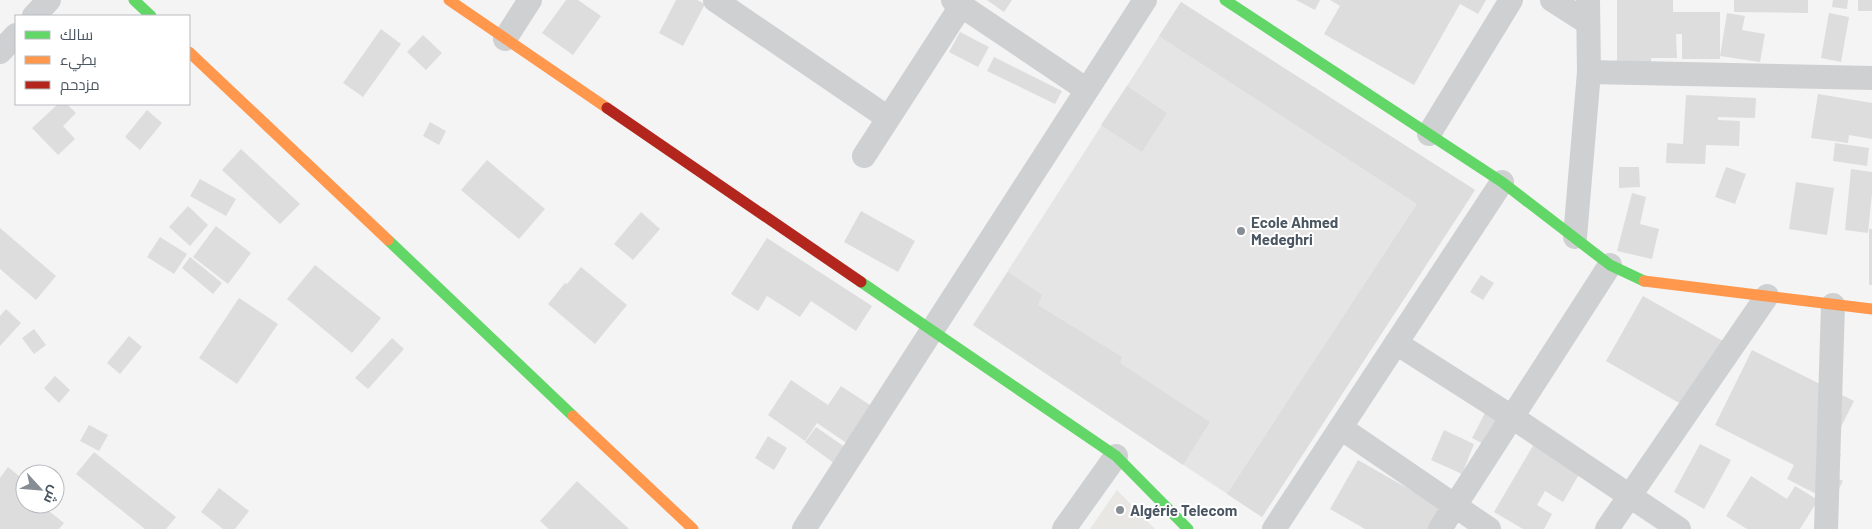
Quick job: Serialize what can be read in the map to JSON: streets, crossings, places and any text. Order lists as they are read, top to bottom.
{
  "places": ["Ecole Ahmed Medeghri", "Algérie Telecom"],
  "legend": ["سالك", "بطيء", "مزدحم"],
  "north": "bottom right"
}
